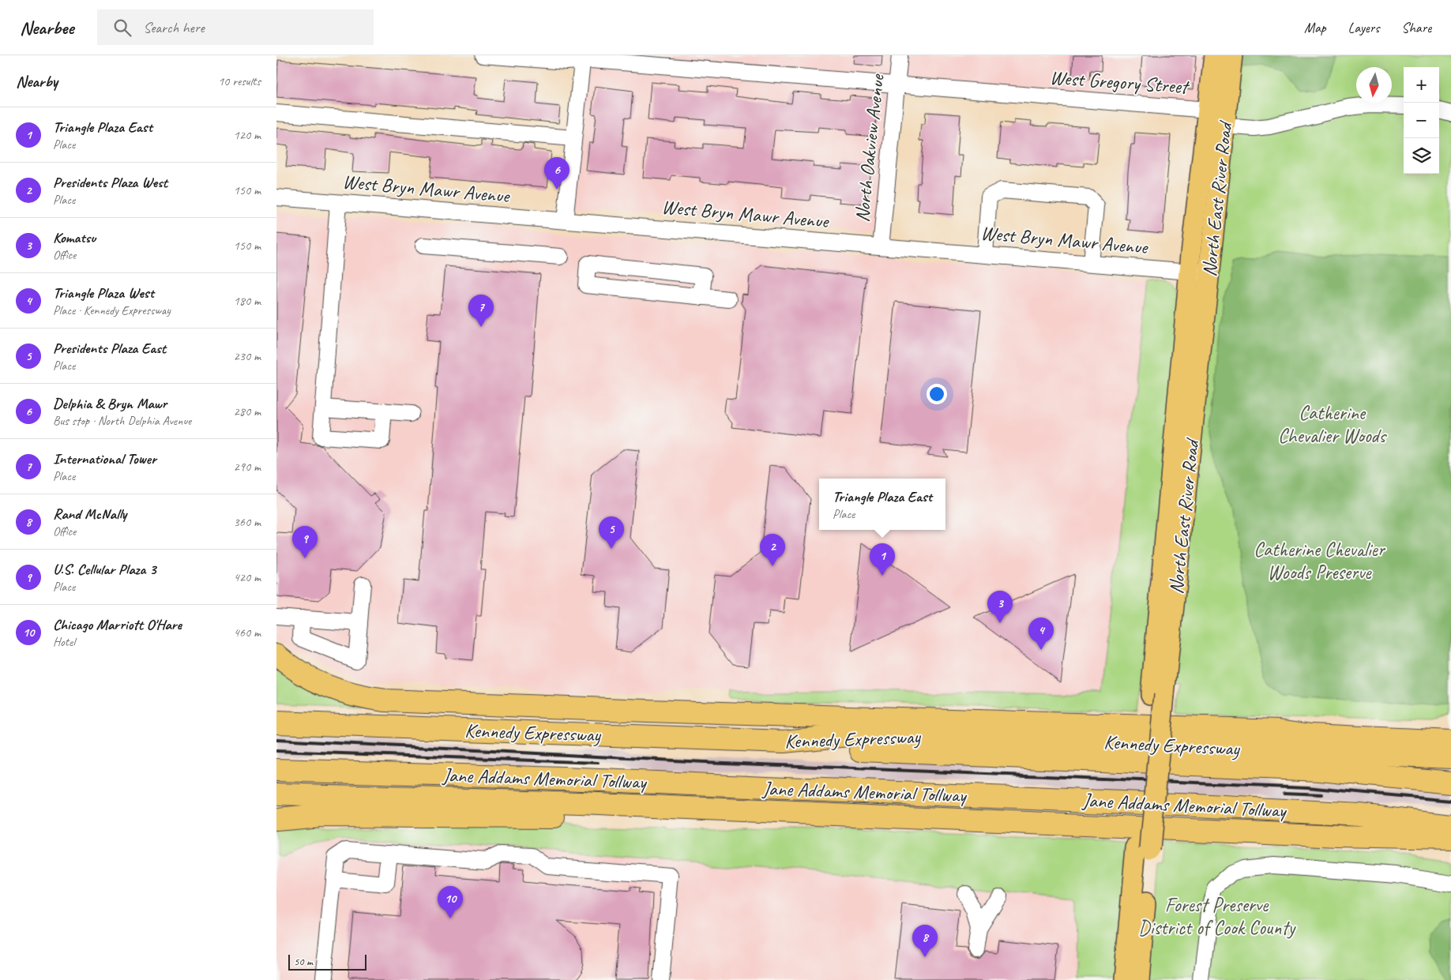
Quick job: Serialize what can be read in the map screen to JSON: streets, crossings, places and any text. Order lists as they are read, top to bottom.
{
  "streets": {
    "highway": ["Kennedy Expressway", "Jane Addams Memorial Tollway"],
    "main road": ["North East River Road"],
    "street": ["West Gregory Street", "North Oakview Avenue", "West Bryn Mawr Avenue"]
  },
  "crossings": [
    ["West Gregory Street", "North Oakview Avenue"],
    ["West Gregory Street", "North East River Road"],
    ["North Oakview Avenue", "West Bryn Mawr Avenue"],
    ["West Bryn Mawr Avenue", "North East River Road"],
    ["Kennedy Expressway", "Jane Addams Memorial Tollway"]
  ],
  "parks": ["Catherine Chevalier Woods", "Catherine Chevalier Woods Preserve", "Forest Preserve District of Cook County"],
  "scale_bar": "50 m",
  "north": "bottom",
  "page": {
    "header": "Nearbee",
    "search": "Search here",
    "nav": ["Map", "Layers", "Share"],
    "heading": ["Nearby", "10 results"],
    "map_buttons": ["+", "−"],
    "list": [
      {
        "mark": "1",
        "name": "Triangle Plaza East",
        "note": "Place",
        "value": "120 m"
      },
      {
        "mark": "2",
        "name": "Presidents Plaza West",
        "note": "Place",
        "value": "150 m"
      },
      {
        "mark": "3",
        "name": "Komatsu",
        "note": "Office",
        "value": "150 m"
      },
      {
        "mark": "4",
        "name": "Triangle Plaza West",
        "note": "Place · Kennedy Expressway",
        "value": "180 m"
      },
      {
        "mark": "5",
        "name": "Presidents Plaza East",
        "note": "Place",
        "value": "230 m"
      },
      {
        "mark": "6",
        "name": "Delphia & Bryn Mawr",
        "note": "Bus stop · North Delphia Avenue",
        "value": "280 m"
      },
      {
        "mark": "7",
        "name": "International Tower",
        "note": "Place",
        "value": "290 m"
      },
      {
        "mark": "8",
        "name": "Rand McNally",
        "note": "Office",
        "value": "360 m"
      },
      {
        "mark": "9",
        "name": "U.S. Cellular Plaza 3",
        "note": "Place",
        "value": "420 m"
      },
      {
        "mark": "10",
        "name": "Chicago Marriott O'Hare",
        "note": "Hotel",
        "value": "460 m"
      }
    ],
    "pins": [
      "6",
      "7",
      "5",
      "9",
      "2",
      "1",
      "3",
      "4",
      "10",
      "8"
    ],
    "popup": ["Triangle Plaza East", "Place"],
    "scale": "50 m"
  }
}
